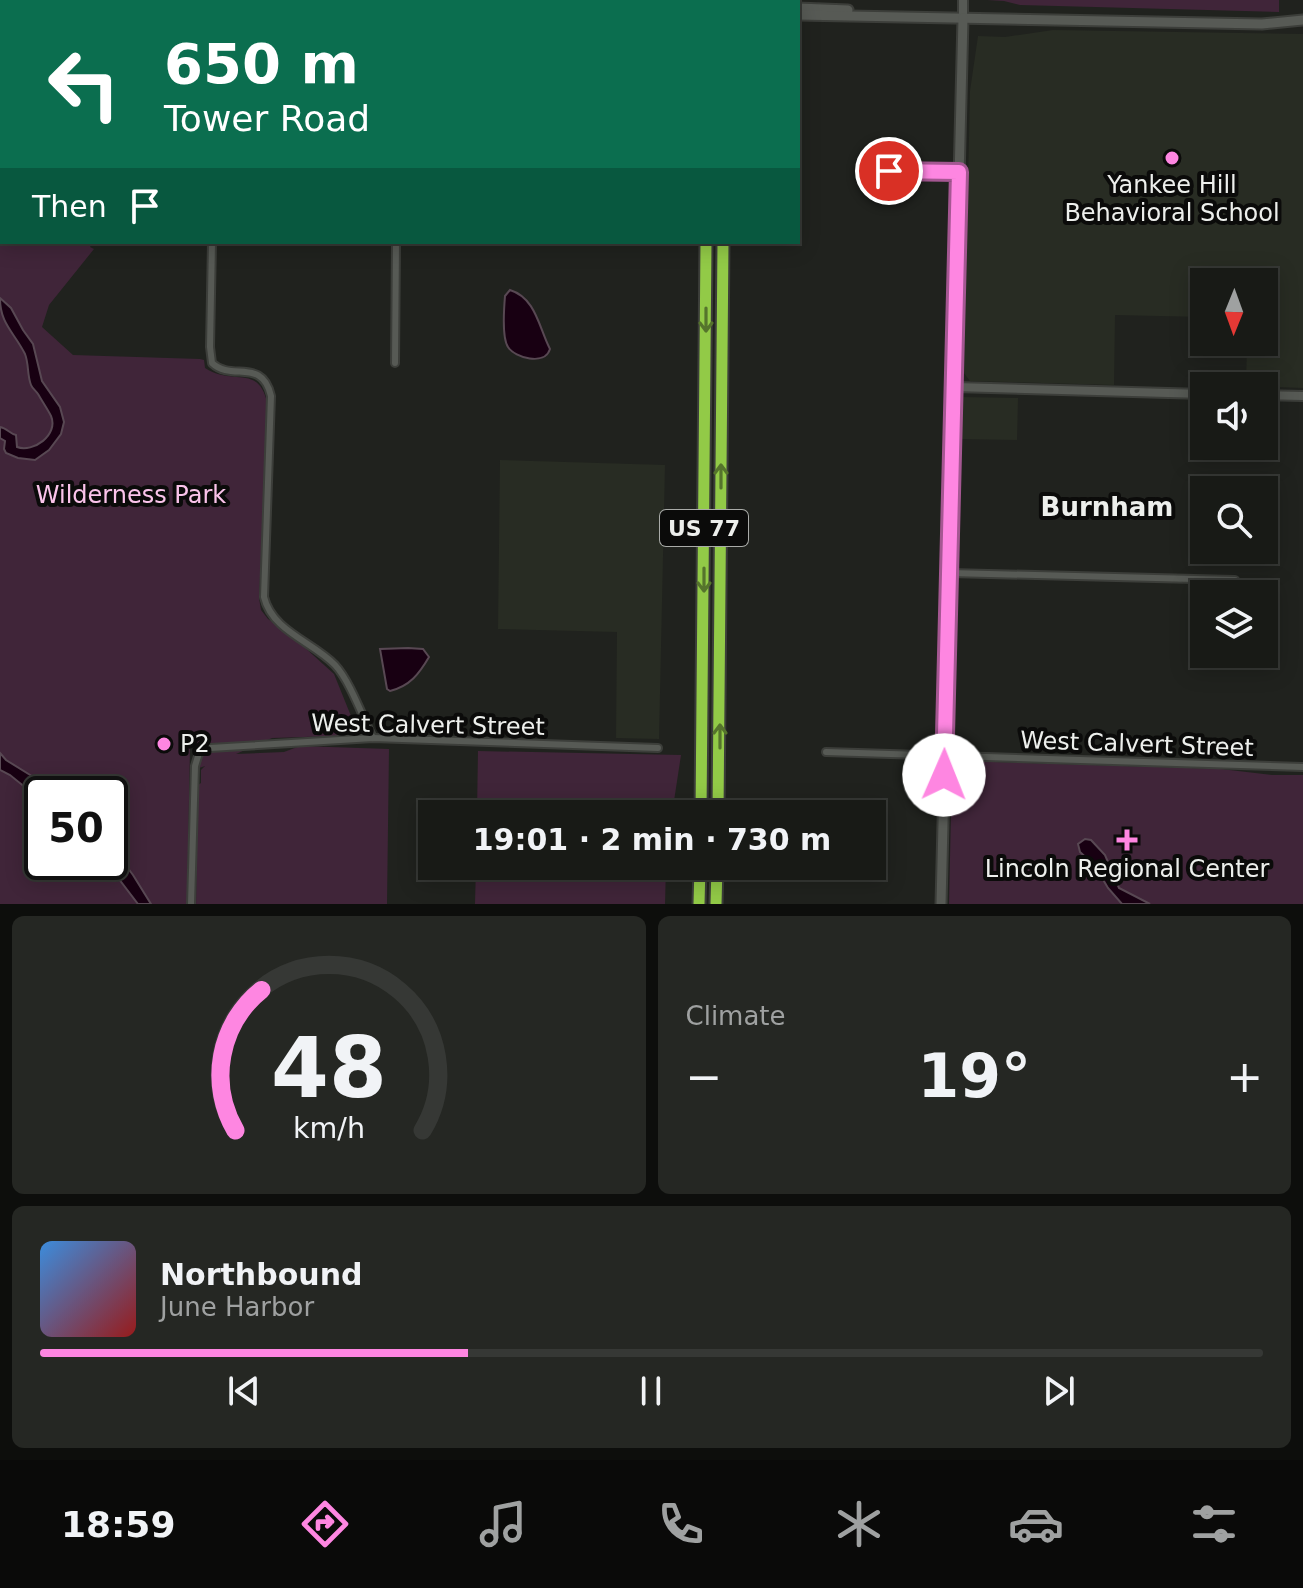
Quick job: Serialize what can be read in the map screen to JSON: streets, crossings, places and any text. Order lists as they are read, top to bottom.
{
  "streets": {
    "highway": ["US 77"],
    "street": ["West Calvert Street"]
  },
  "districts": ["Burnham"],
  "parks": ["Wilderness Park"],
  "places": {
    "other": ["Yankee Hill Behavioral School", "P2"],
    "health": ["Lincoln Regional Center"]
  },
  "north": "bottom",
  "page": {
    "turn": ["650 m", "Tower Road"],
    "then": "Then",
    "limit": "50",
    "trip": "19:01 · 2 min · 730 m",
    "tile": "Climate",
    "heat": ["−", "19°", "+"],
    "song": ["Northbound", "June Harbor"],
    "tabs": "18:59",
    "gauge": ["48", "km/h"]
  }
}
